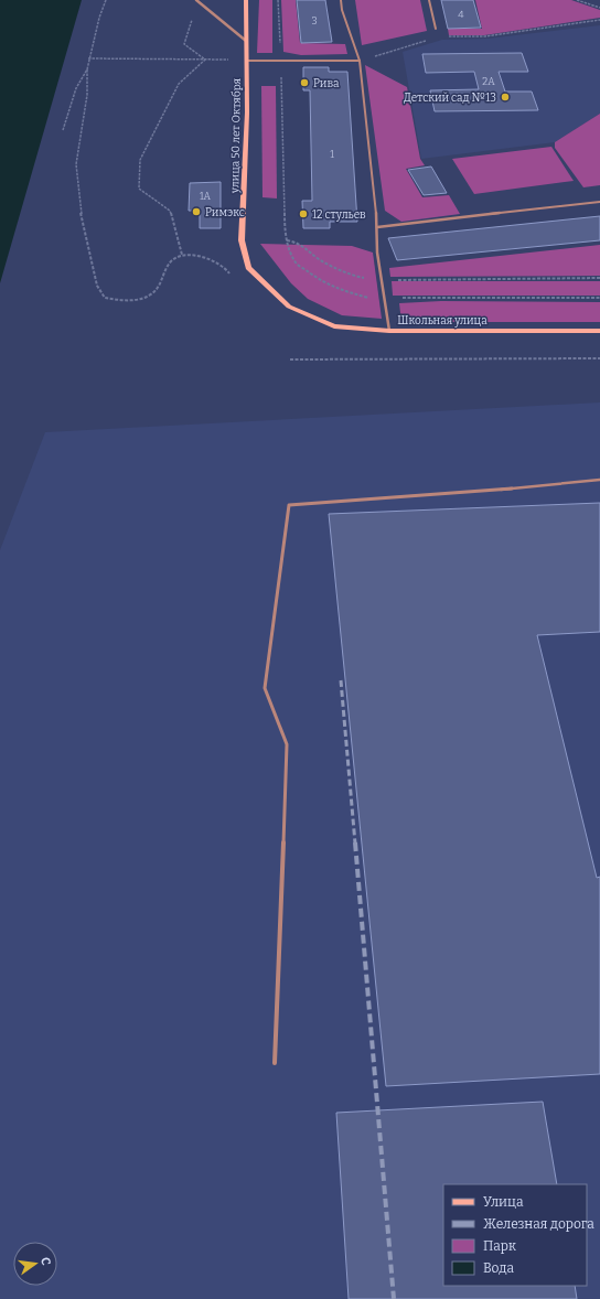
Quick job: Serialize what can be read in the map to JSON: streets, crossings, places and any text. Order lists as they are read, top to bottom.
{
  "streets": {
    "street": ["улица 50 лет Октября", "Школьная улица"]
  },
  "crossings": [
    ["улица 50 лет Октября", "Школьная улица"]
  ],
  "places": [
    "Рива",
    "Детский сад №13",
    "Римэкс",
    "12 стульев"
  ],
  "house_numbers": [
    "4",
    "3",
    "2А",
    "1",
    "1А"
  ],
  "legend": [
    "Улица",
    "Железная дорога",
    "Парк",
    "Вода"
  ],
  "north": "right"
}
